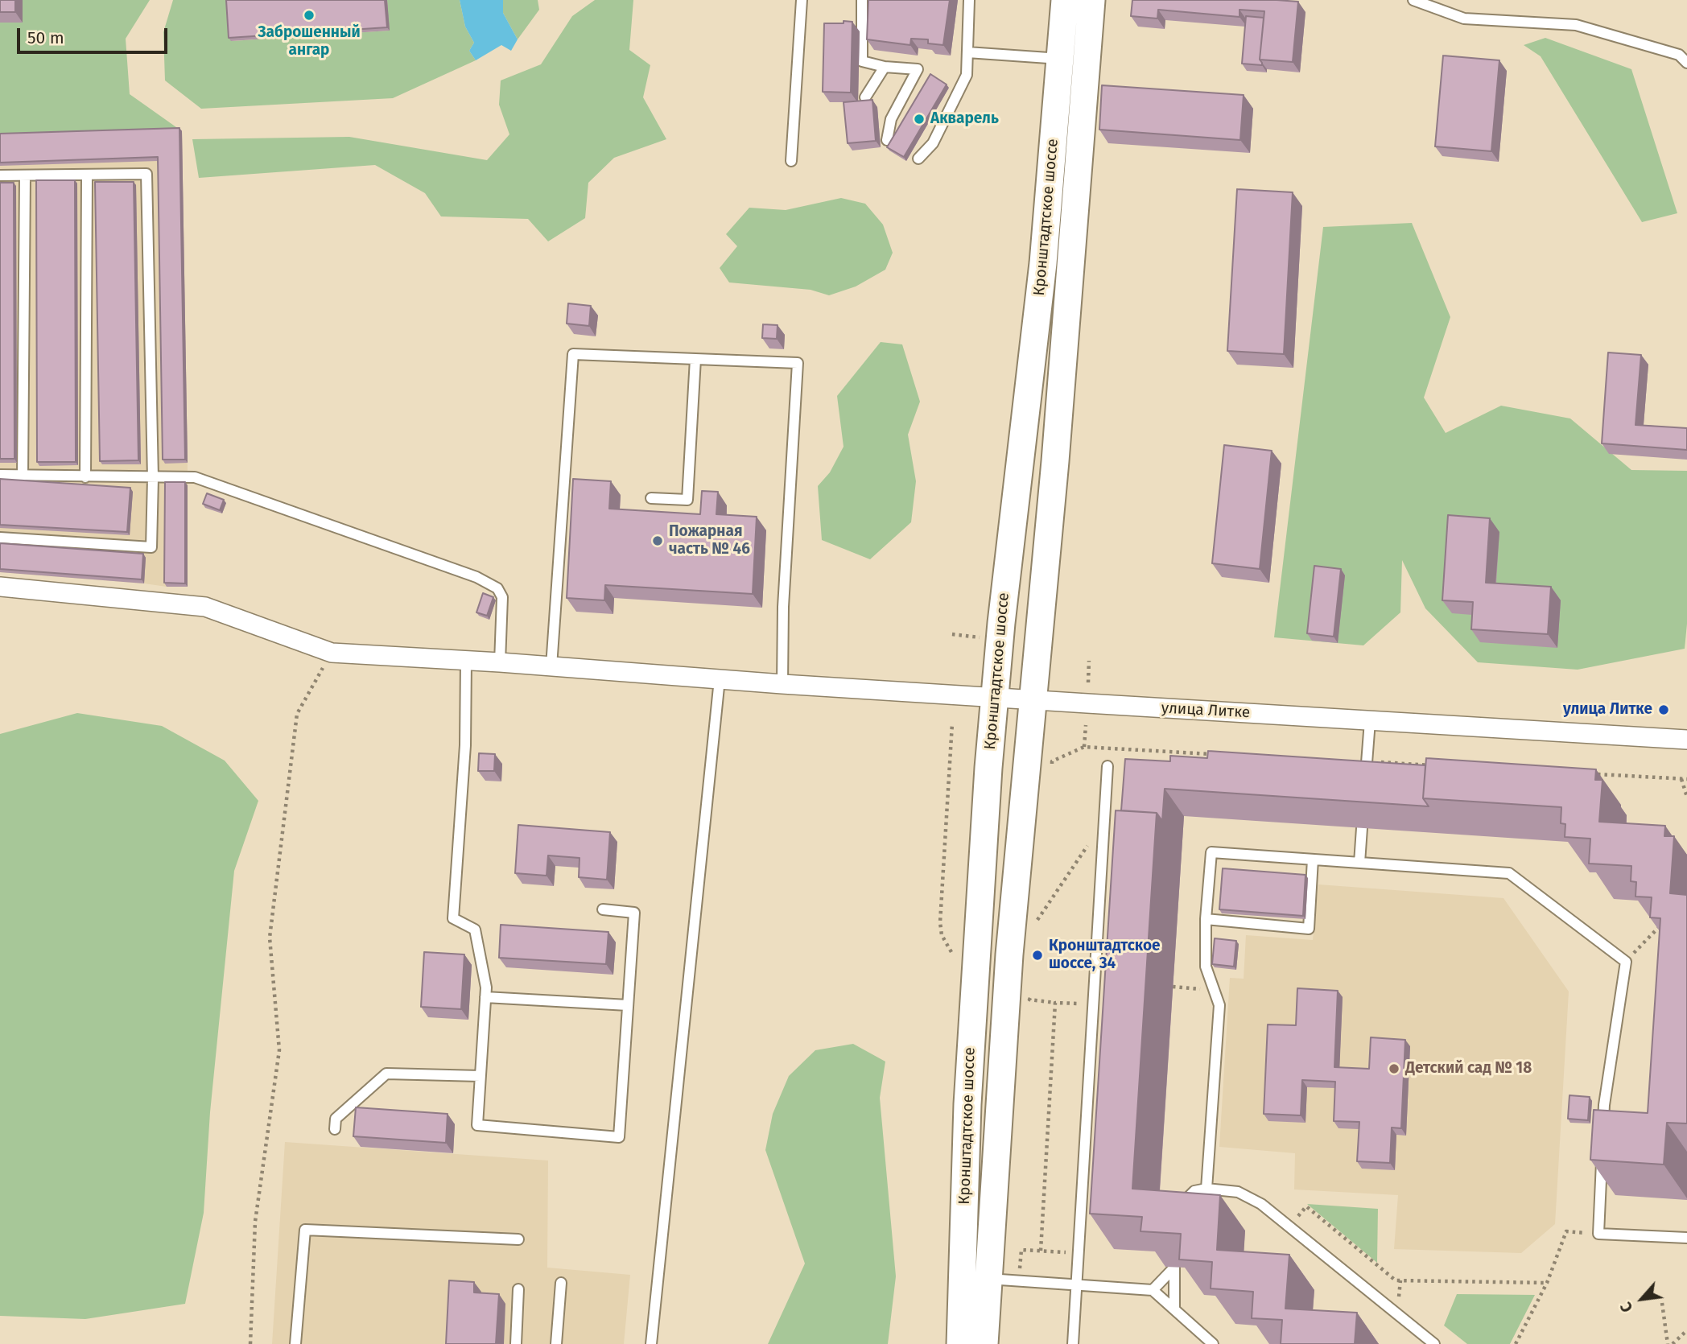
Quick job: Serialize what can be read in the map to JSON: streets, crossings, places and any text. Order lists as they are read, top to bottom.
{
  "streets": {
    "main road": ["Кронштадтское шоссе"],
    "street": ["улица Литке"]
  },
  "crossings": [
    ["Кронштадтское шоссе", "улица Литке"]
  ],
  "places": [
    "Заброшенный ангар",
    "Акварель",
    "Пожарная часть № 46",
    "улица Литке",
    "Кронштадтское шоссе, 34",
    "Детский сад № 18"
  ],
  "scale_bar": "50 m",
  "north": "bottom left"
}
